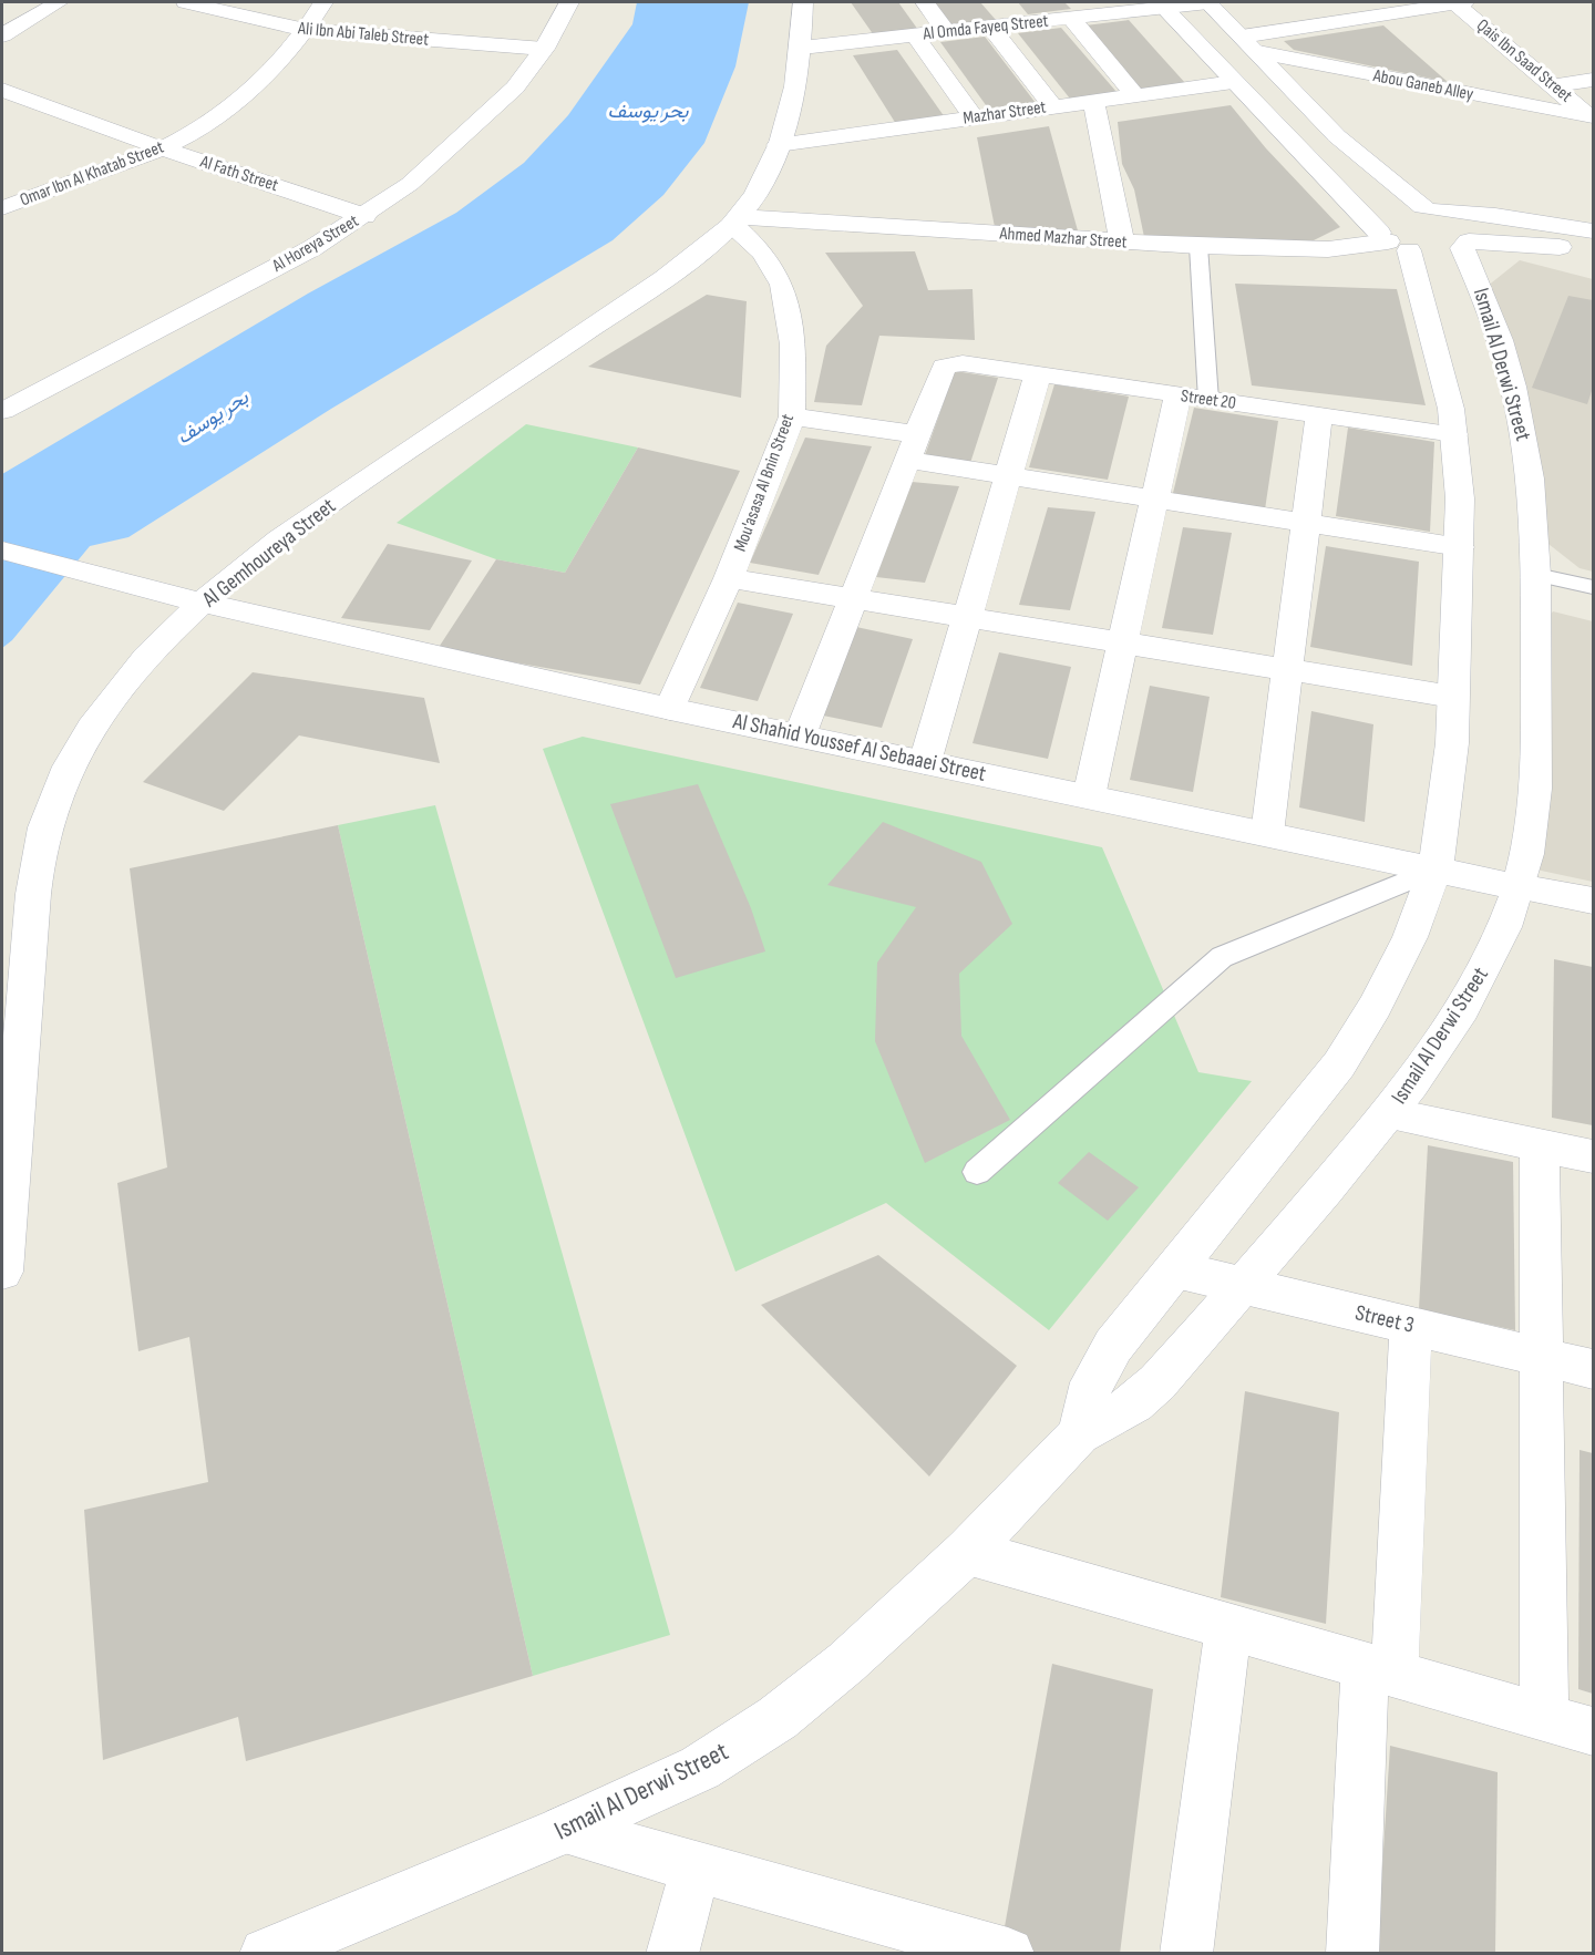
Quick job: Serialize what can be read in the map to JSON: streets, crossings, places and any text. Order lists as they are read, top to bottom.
{
  "streets": {
    "street": [
      "Al Omda Fayeq Street",
      "Ali Ibn Abi Taleb Street",
      "Qais Ibn Saad Street",
      "Abou Ganeb Alley",
      "Mazhar Street",
      "Omar Ibn Al Khatab Street",
      "Al Fath Street",
      "Ahmed Mazhar Street",
      "Al Horeya Street",
      "Ismail Al Derwi Street",
      "Street 20",
      "Mou'asasa Al Bnin Street",
      "Al Gemhoureya Street",
      "Al Shahid Youssef Al Sebaaei Street",
      "Street 3"
    ]
  },
  "crossings": [
    ["Al Omda Fayeq Street", "Ismail Al Derwi Street"],
    ["Al Omda Fayeq Street", "Al Gemhoureya Street"],
    ["Ali Ibn Abi Taleb Street", "Omar Ibn Al Khatab Street"],
    ["Ali Ibn Abi Taleb Street", "Al Horeya Street"],
    ["Qais Ibn Saad Street", "Abou Ganeb Alley"],
    ["Mazhar Street", "Ismail Al Derwi Street"],
    ["Mazhar Street", "Al Gemhoureya Street"],
    ["Omar Ibn Al Khatab Street", "Al Fath Street"],
    ["Al Fath Street", "Al Horeya Street"],
    ["Ahmed Mazhar Street", "Ismail Al Derwi Street"],
    ["Ahmed Mazhar Street", "Mou'asasa Al Bnin Street"],
    ["Ahmed Mazhar Street", "Al Gemhoureya Street"],
    ["Ismail Al Derwi Street", "Street 20"],
    ["Ismail Al Derwi Street", "Al Shahid Youssef Al Sebaaei Street"],
    ["Ismail Al Derwi Street", "Street 3"],
    ["Mou'asasa Al Bnin Street", "Al Gemhoureya Street"],
    ["Mou'asasa Al Bnin Street", "Al Shahid Youssef Al Sebaaei Street"],
    ["Al Gemhoureya Street", "Al Shahid Youssef Al Sebaaei Street"]
  ],
  "water": ["بحر يوسف"]
}
